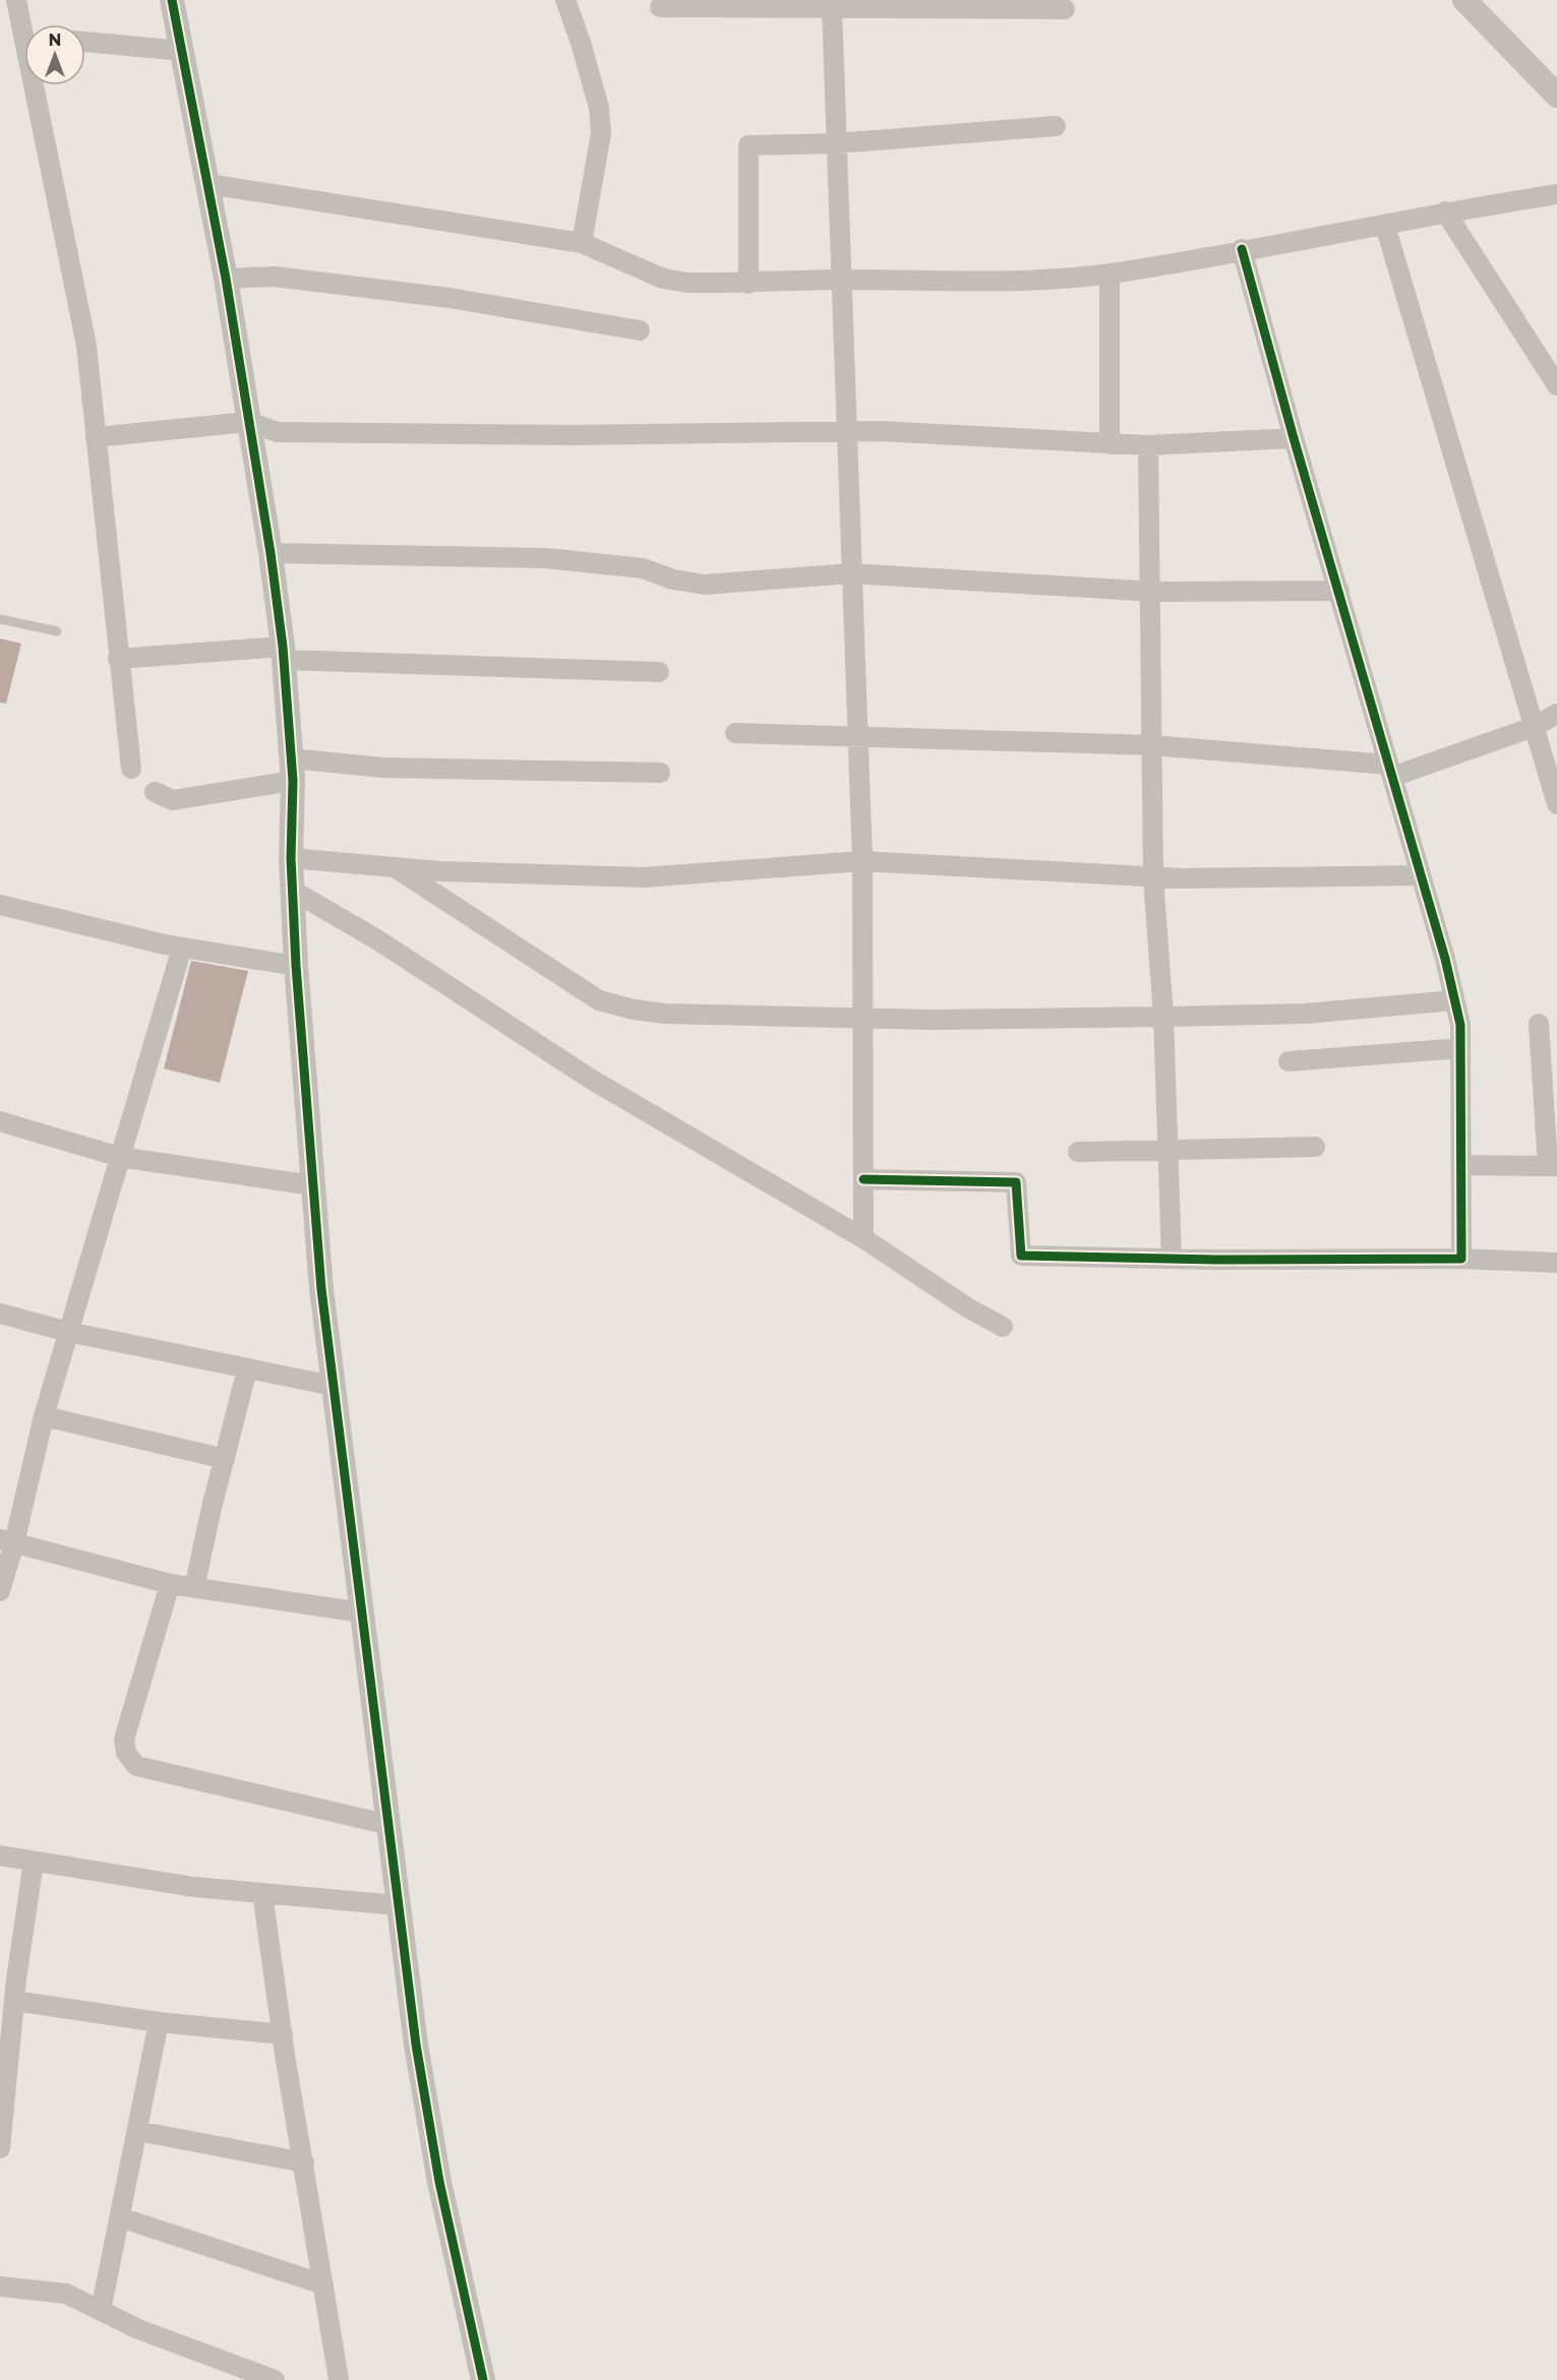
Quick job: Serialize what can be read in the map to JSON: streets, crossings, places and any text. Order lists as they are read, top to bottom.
{
  "north": "top"
}
